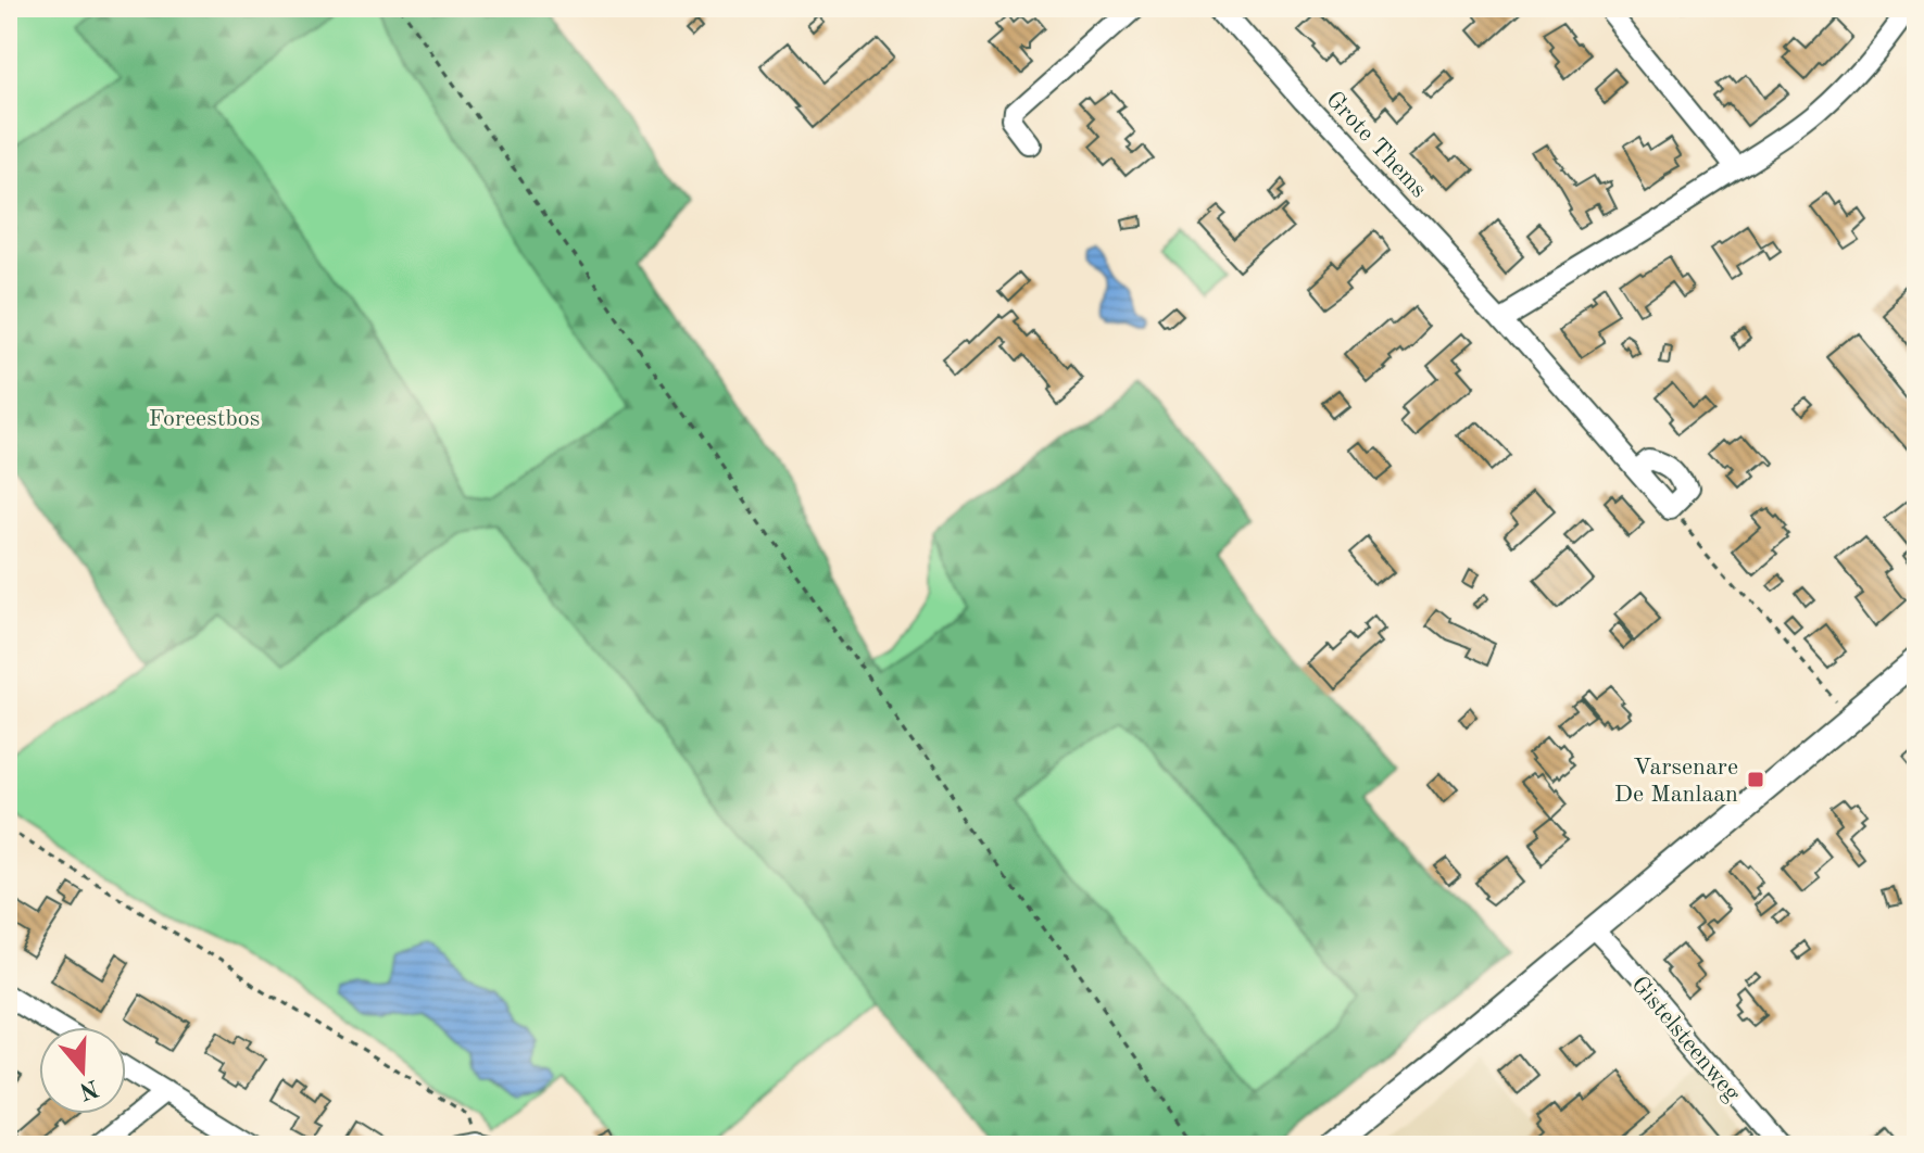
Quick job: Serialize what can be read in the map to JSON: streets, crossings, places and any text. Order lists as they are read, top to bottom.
{
  "streets": {
    "street": ["Grote Thems", "Gistelsteenweg"]
  },
  "parks": ["Foreestbos"],
  "places": {
    "transit": ["Varsenare De Manlaan"]
  },
  "north": "bottom"
}
